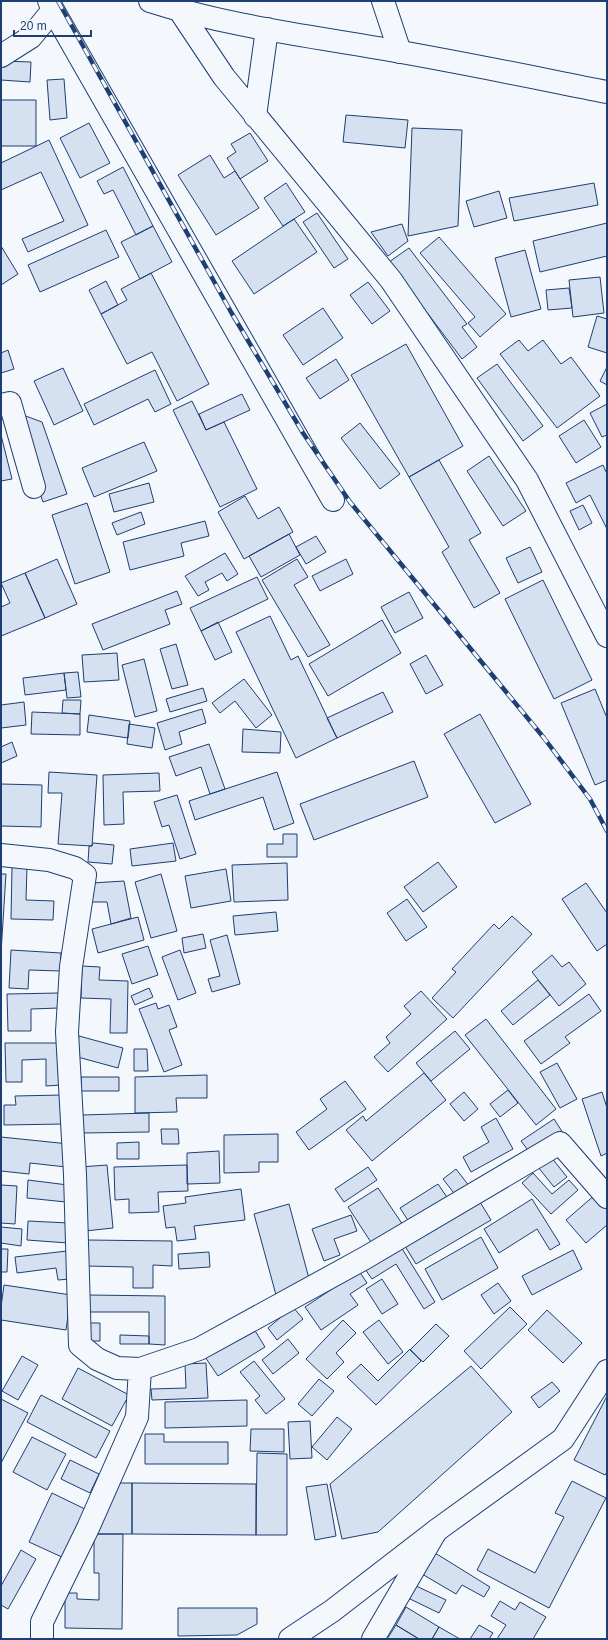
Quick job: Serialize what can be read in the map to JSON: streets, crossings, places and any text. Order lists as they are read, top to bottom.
{
  "scale_bar": "20 m"
}
